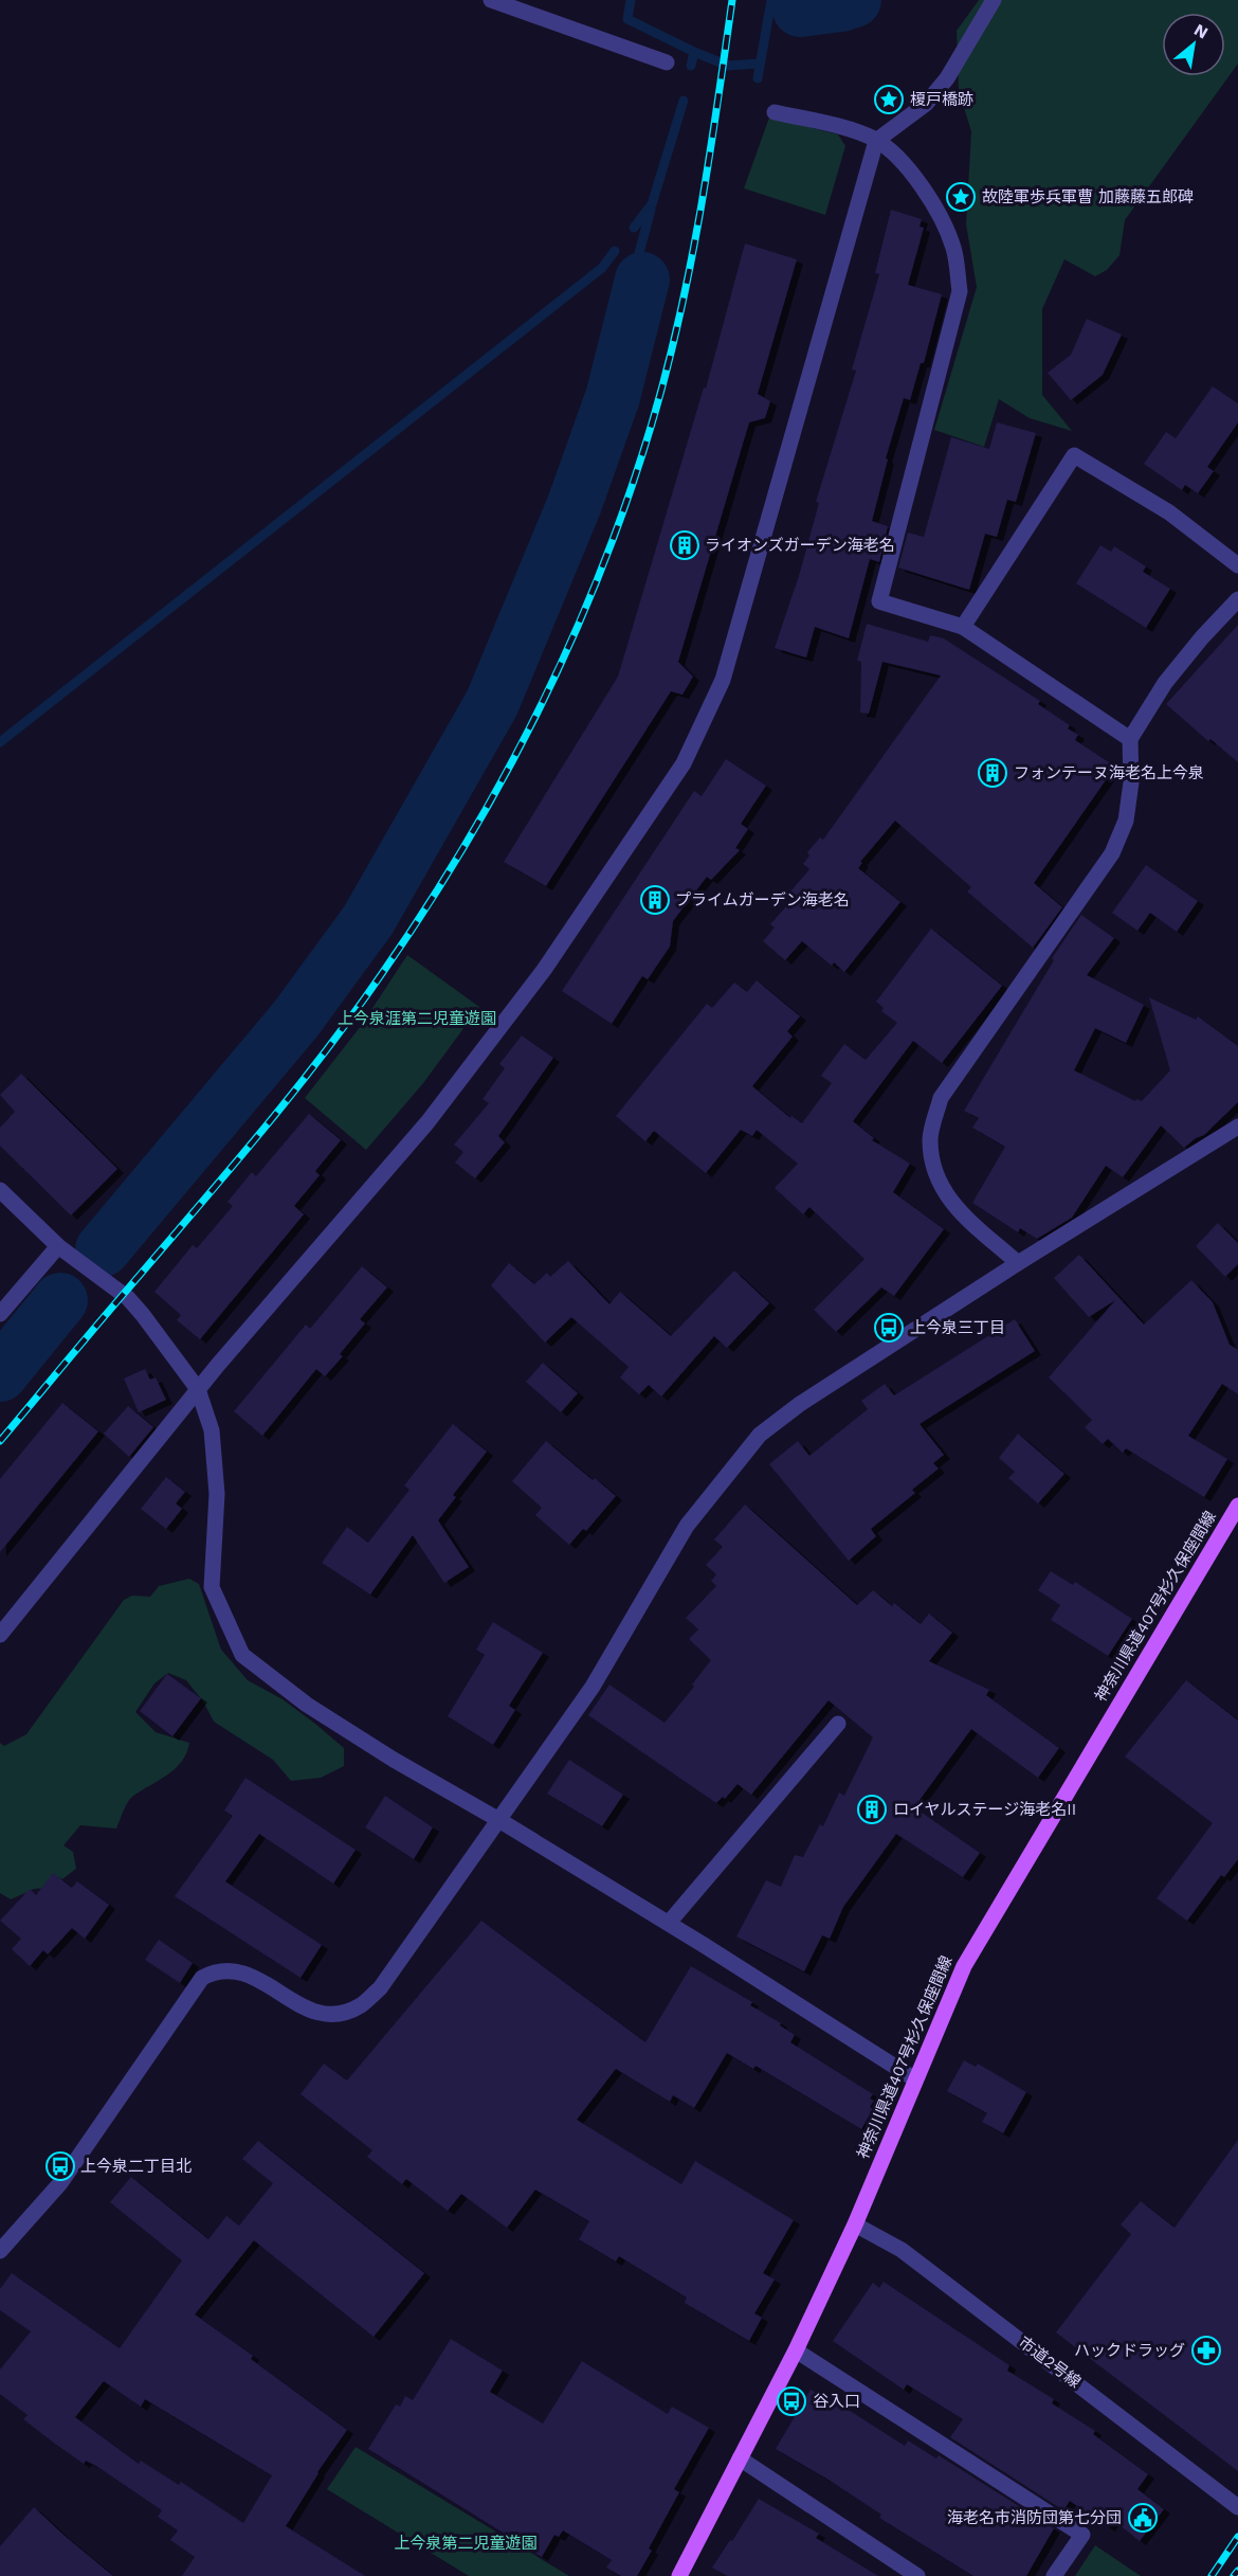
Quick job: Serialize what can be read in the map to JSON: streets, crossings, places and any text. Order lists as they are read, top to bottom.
{
  "streets": {
    "main road": ["神奈川県道407号杉久保座間線"],
    "street": ["市道2号線"]
  },
  "crossings": [
    ["神奈川県道407号杉久保座間線", "市道2号線"]
  ],
  "parks": ["上今泉涯第二児童遊園", "上今泉第二児童遊園"],
  "places": {
    "place": ["榎戸橋跡", "故陸軍歩兵軍曹 加藤藤五郎碑"],
    "building": [
      "ライオンズガーデン海老名",
      "フォンテーヌ海老名上今泉",
      "プライムガーデン海老名",
      "ロイヤルステージ海老名II"
    ],
    "bus stop": ["上今泉三丁目", "上今泉二丁目北", "谷入口"],
    "pharmacy": ["ハックドラッグ"],
    "public building": ["海老名市消防団第七分団"]
  },
  "north": "top right"
}
